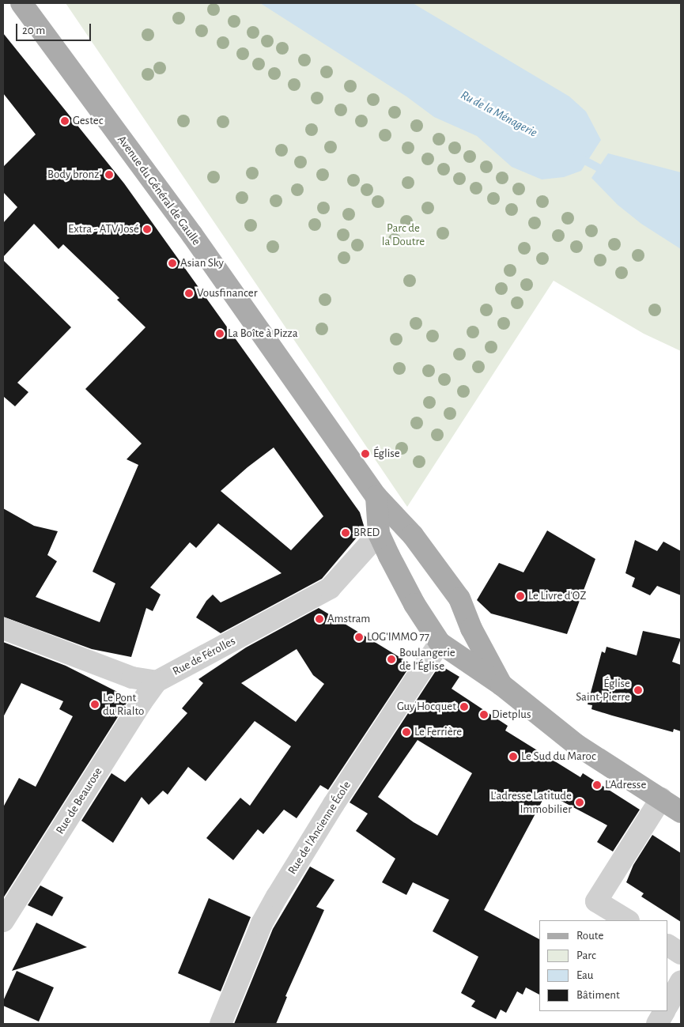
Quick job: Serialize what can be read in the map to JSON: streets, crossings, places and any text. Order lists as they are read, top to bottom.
{
  "streets": {
    "main road": ["Avenue du Général de Gaulle"],
    "street": ["Rue de Férolles", "Rue de Beaurose", "Rue de l'Ancienne École"]
  },
  "crossings": [
    ["Avenue du Général de Gaulle", "Rue de Férolles"],
    ["Avenue du Général de Gaulle", "Rue de l'Ancienne École"],
    ["Rue de Férolles", "Rue de Beaurose"]
  ],
  "water": ["Ru de la Ménagerie"],
  "parks": ["Parc de la Doutre"],
  "places": [
    "Gestec",
    "Body bronz'",
    "Extra - ATV José",
    "Asian Sky",
    "Vousfinancer",
    "La Boîte à Pizza",
    "Église",
    "BRED",
    "Le Livre d'OZ",
    "Amstram",
    "LOG'IMMO 77",
    "Boulangerie de l'Église",
    "Église Saint-Pierre",
    "Le Pont du Rialto",
    "Guy Hocquet",
    "Dietplus",
    "Le Ferrière",
    "Le Sud du Maroc",
    "L'Adresse",
    "L'adresse Latitude Immobilier"
  ],
  "legend": [
    "Route",
    "Parc",
    "Eau",
    "Bâtiment"
  ],
  "scale_bar": "20 m"
}
